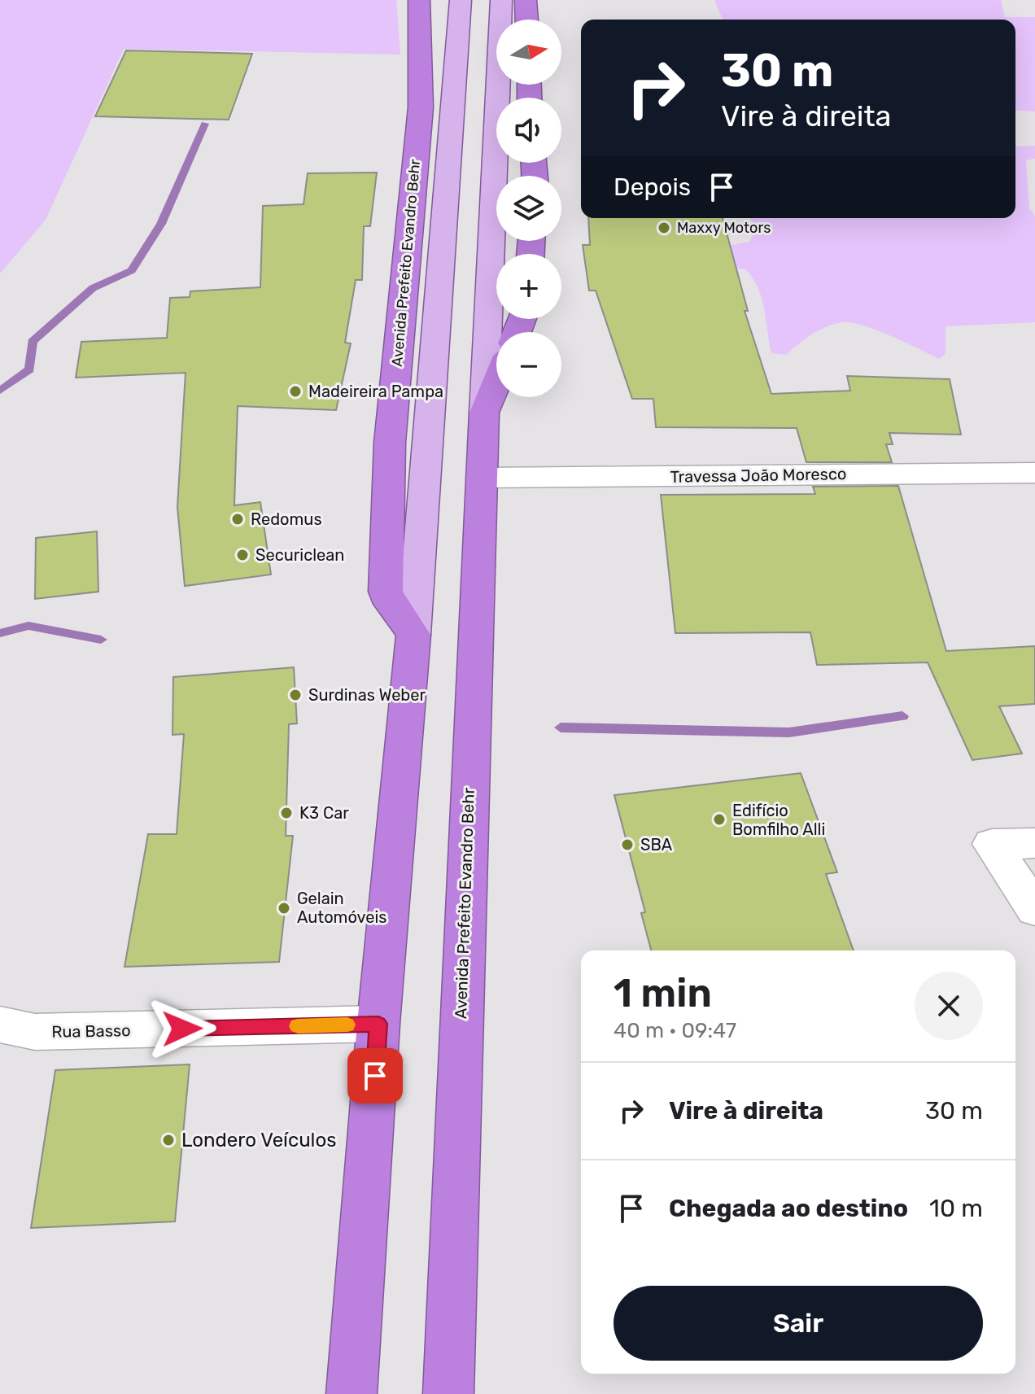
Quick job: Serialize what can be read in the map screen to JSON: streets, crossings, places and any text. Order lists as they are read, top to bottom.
{
  "streets": {
    "highway": ["Avenida Prefeito Evandro Behr"],
    "street": ["Travessa João Moresco", "Rua Basso"]
  },
  "crossings": [
    ["Avenida Prefeito Evandro Behr", "Travessa João Moresco"],
    ["Avenida Prefeito Evandro Behr", "Rua Basso"]
  ],
  "places": [
    "Maxxy Motors",
    "Madeireira Pampa",
    "Redomus",
    "Securiclean",
    "Surdinas Weber",
    "K3 Car",
    "Edifício Bomfilho Alli",
    "SBA",
    "Gelain Automóveis",
    "Londero Veículos"
  ],
  "north": "right",
  "page": {
    "map_buttons": ["+", "−"],
    "turn": ["30 m", "Vire à direita"],
    "then": "Depois",
    "heading": ["1 min", "40 m · 09:47"],
    "list": [
      {
        "name": "Vire à direita",
        "value": "30 m"
      },
      {
        "name": "Chegada ao destino",
        "value": "10 m"
      }
    ],
    "buttons": "Sair"
  }
}
